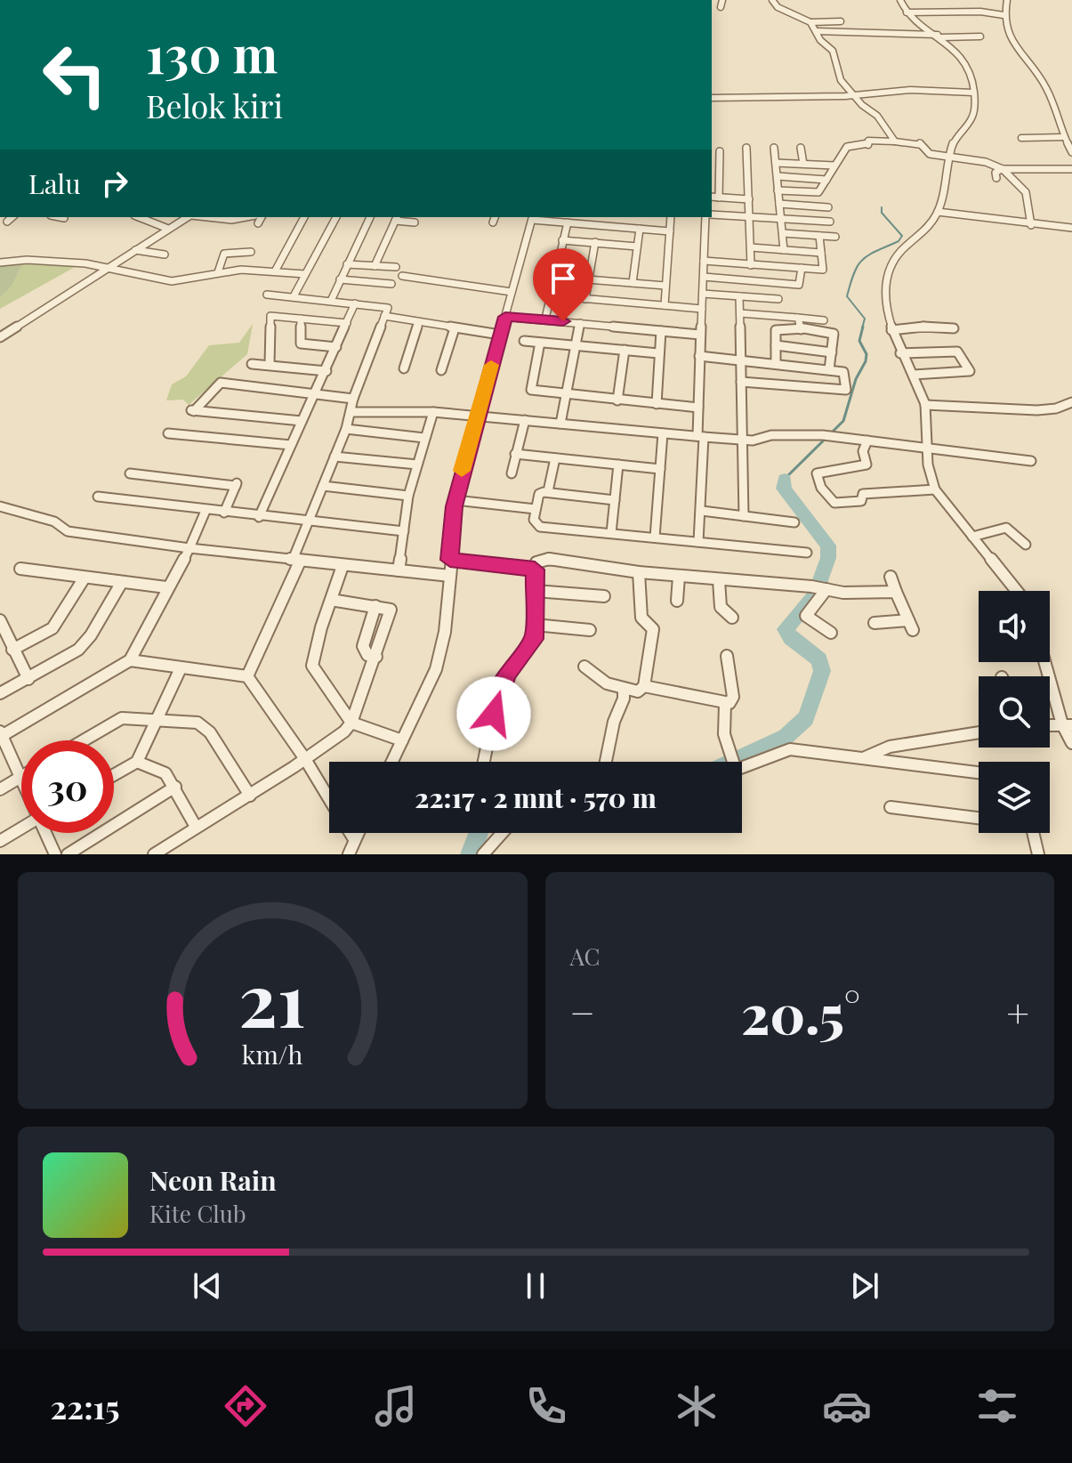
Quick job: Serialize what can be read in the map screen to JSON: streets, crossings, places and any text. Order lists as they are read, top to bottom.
{
  "page": {
    "turn": ["130 m", "Belok kiri"],
    "then": "Lalu",
    "limit": "30",
    "trip": "22:17 · 2 mnt · 570 m",
    "tile": "AC",
    "heat": ["−", "20.5°", "+"],
    "song": ["Neon Rain", "Kite Club"],
    "tabs": "22:15",
    "gauge": ["21", "km/h"]
  }
}
